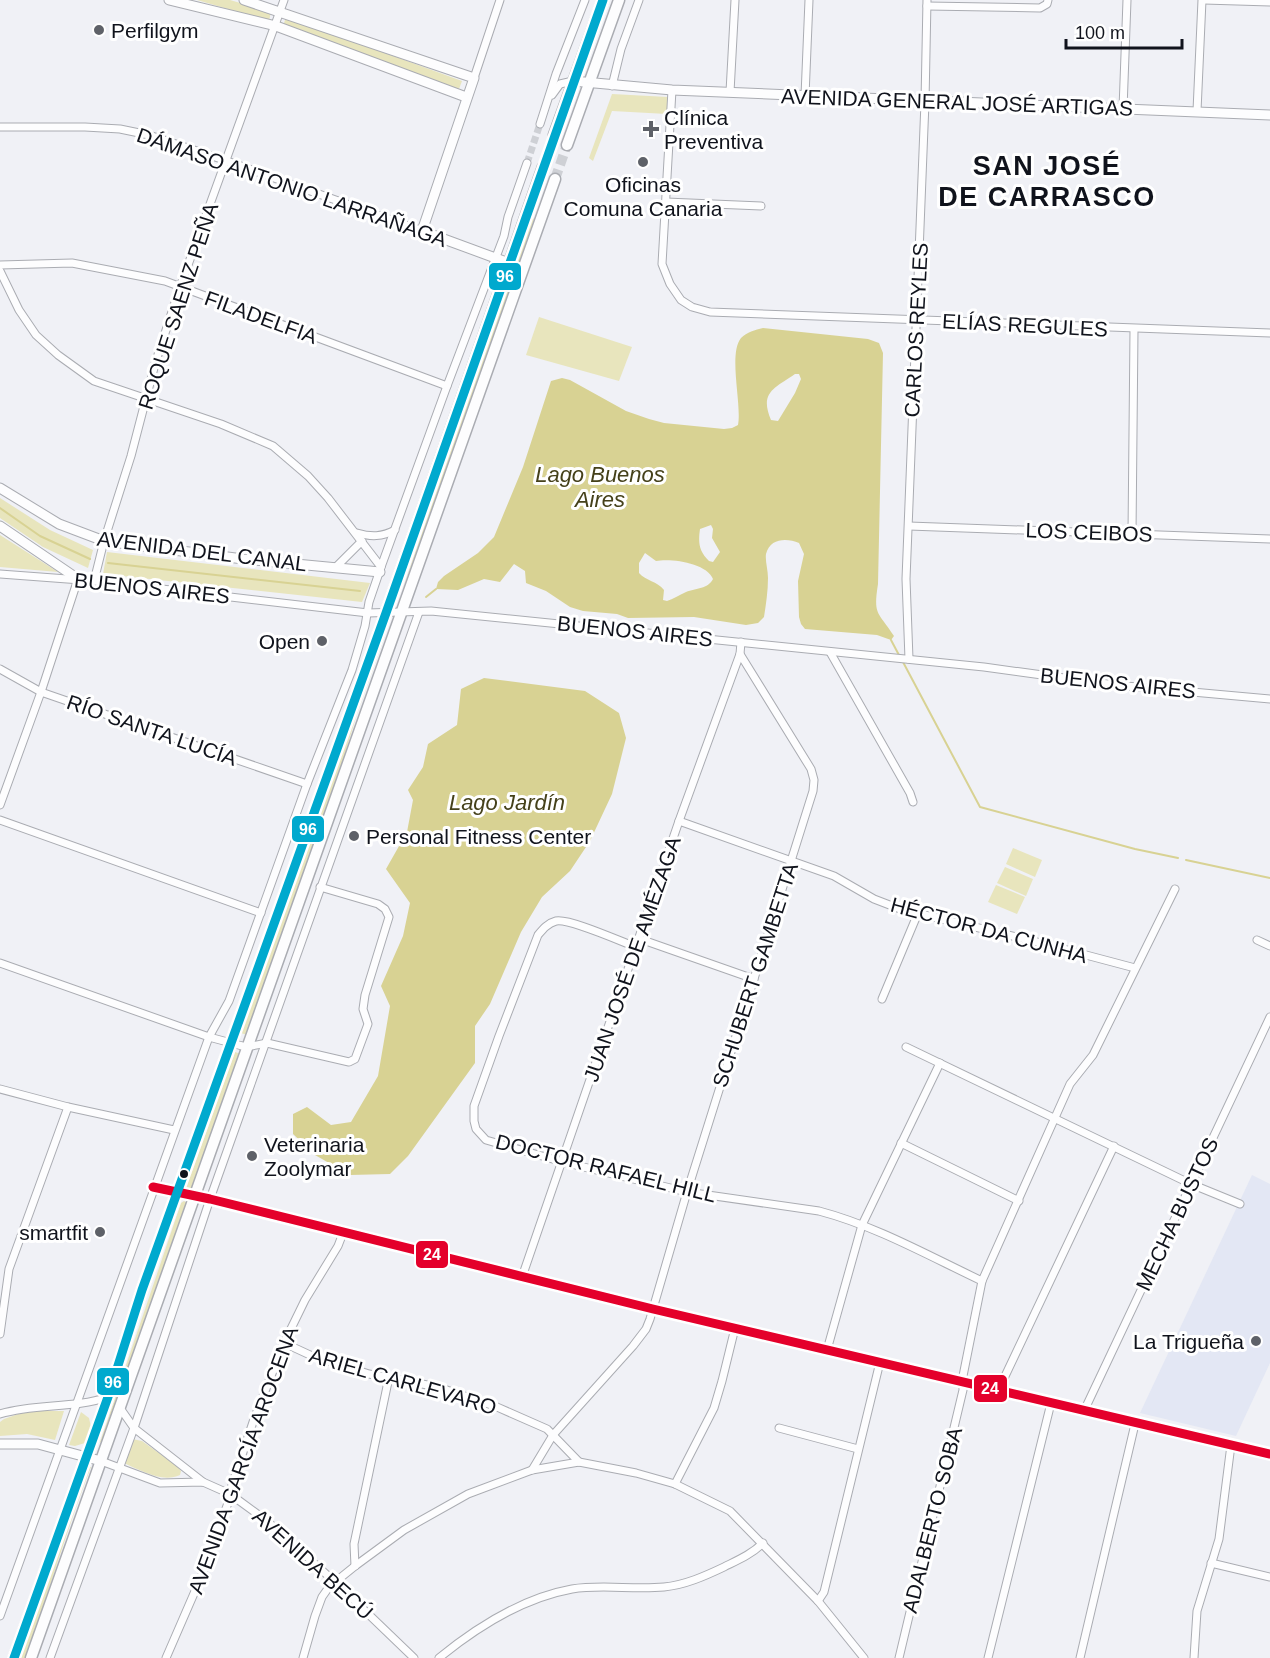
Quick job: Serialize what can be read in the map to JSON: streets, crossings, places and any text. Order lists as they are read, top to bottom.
{
  "streets": {
    "street": [
      "AVENIDA GENERAL JOSÉ ARTIGAS",
      "DÁMASO ANTONIO LARRAÑAGA",
      "ROQUE SAENZ PEÑA",
      "FILADELFIA",
      "ELÍAS REGULES",
      "CARLOS REYLES",
      "LOS CEIBOS",
      "AVENIDA DEL CANAL",
      "BUENOS AIRES",
      "RÍO SANTA LUCÍA",
      "HÉCTOR DA CUNHA",
      "JUAN JOSÉ DE AMÉZAGA",
      "SCHUBERT GAMBETTA",
      "DOCTOR RAFAEL HILL",
      "MECHA BUSTOS",
      "ARIEL CARLEVARO",
      "AVENIDA GARCÍA AROCENA",
      "ADALBERTO SOBA",
      "AVENIDA BECÚ"
    ]
  },
  "crossings": [
    ["AVENIDA GENERAL JOSÉ ARTIGAS", "CARLOS REYLES"],
    ["DÁMASO ANTONIO LARRAÑAGA", "ROQUE SAENZ PEÑA"],
    ["ROQUE SAENZ PEÑA", "FILADELFIA"],
    ["ROQUE SAENZ PEÑA", "AVENIDA DEL CANAL"],
    ["ROQUE SAENZ PEÑA", "BUENOS AIRES"],
    ["ELÍAS REGULES", "CARLOS REYLES"],
    ["CARLOS REYLES", "LOS CEIBOS"],
    ["CARLOS REYLES", "BUENOS AIRES"],
    ["BUENOS AIRES", "JUAN JOSÉ DE AMÉZAGA"],
    ["HÉCTOR DA CUNHA", "JUAN JOSÉ DE AMÉZAGA"],
    ["HÉCTOR DA CUNHA", "SCHUBERT GAMBETTA"],
    ["HÉCTOR DA CUNHA", "ADALBERTO SOBA"],
    ["JUAN JOSÉ DE AMÉZAGA", "SCHUBERT GAMBETTA"],
    ["JUAN JOSÉ DE AMÉZAGA", "DOCTOR RAFAEL HILL"],
    ["SCHUBERT GAMBETTA", "DOCTOR RAFAEL HILL"],
    ["SCHUBERT GAMBETTA", "ARIEL CARLEVARO"],
    ["DOCTOR RAFAEL HILL", "ADALBERTO SOBA"],
    ["ARIEL CARLEVARO", "AVENIDA GARCÍA AROCENA"],
    ["AVENIDA GARCÍA AROCENA", "AVENIDA BECÚ"]
  ],
  "districts": ["SAN JOSÉ DE CARRASCO"],
  "water": ["Lago Buenos Aires", "Lago Jardín"],
  "places": {
    "other": [
      "Perfilgym",
      "Oficinas Comuna Canaria",
      "Open",
      "Personal Fitness Center",
      "Veterinaria Zoolymar",
      "smartfit",
      "La Trigueña"
    ],
    "health": ["Clínica Preventiva"]
  },
  "lines": ["transit line 96", "transit line 24"],
  "scale_bar": "100 m"
}
